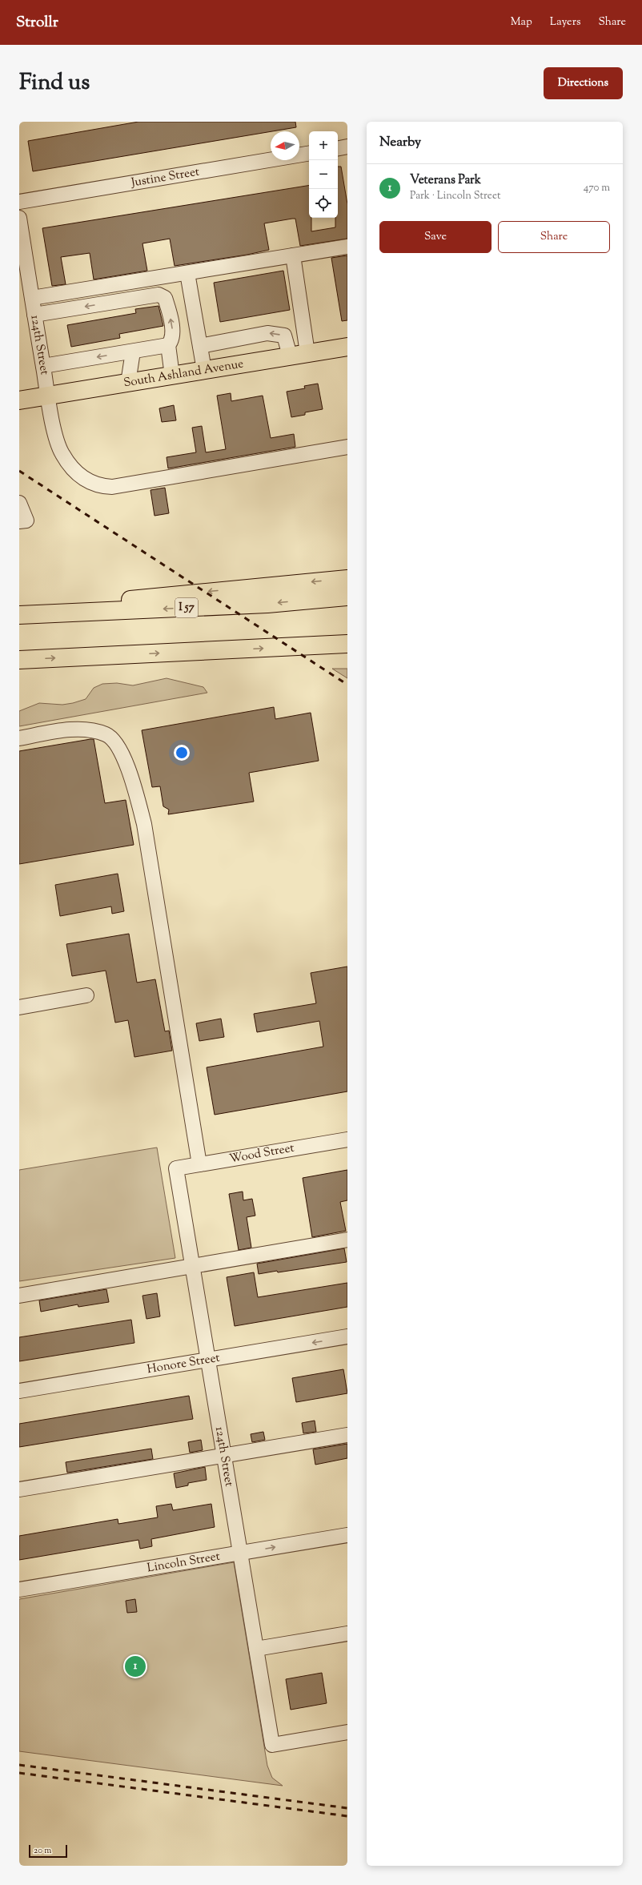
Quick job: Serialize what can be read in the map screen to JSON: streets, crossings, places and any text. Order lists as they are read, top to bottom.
{
  "streets": {
    "main road": ["South Ashland Avenue", "I 57"],
    "street": [
      "Justine Street",
      "124th Street",
      "Wood Street",
      "Honore Street",
      "Lincoln Street"
    ]
  },
  "crossings": [
    ["124th Street", "South Ashland Avenue"],
    ["124th Street", "Wood Street"],
    ["124th Street", "Honore Street"],
    ["124th Street", "Lincoln Street"]
  ],
  "scale_bar": "20 m",
  "north": "left",
  "page": {
    "header": "Strollr",
    "nav": ["Map", "Layers", "Share"],
    "title": "Find us",
    "buttons": [
      "Directions",
      ["Save", "Share"]
    ],
    "heading": "Nearby",
    "map_buttons": ["+", "−"],
    "list": [
      {
        "mark": "1",
        "name": "Veterans Park",
        "note": "Park · Lincoln Street",
        "value": "470 m"
      }
    ],
    "pins": "1",
    "scale": "20 m"
  }
}
